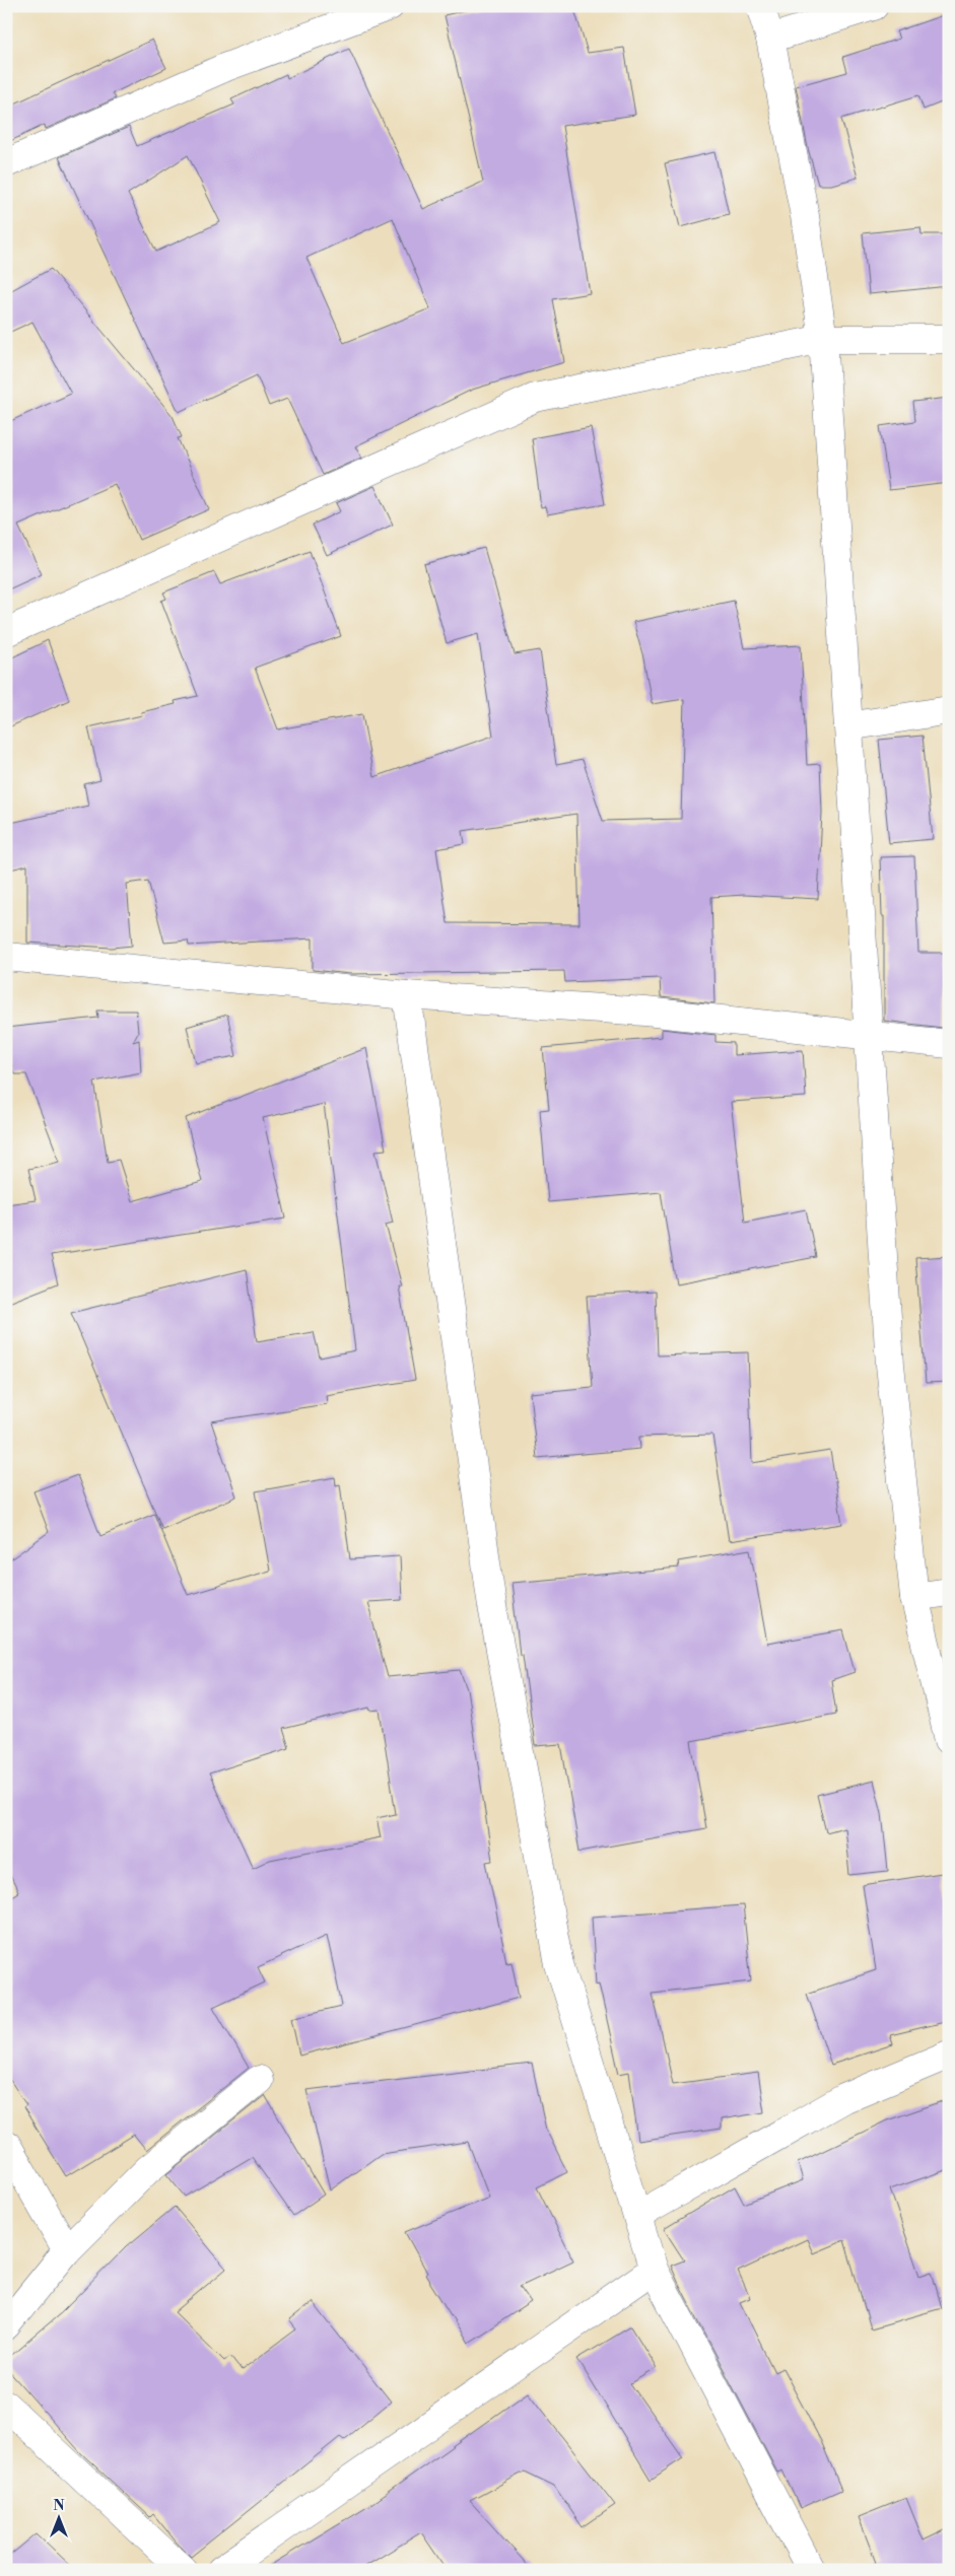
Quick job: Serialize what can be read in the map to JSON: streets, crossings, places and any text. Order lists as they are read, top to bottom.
{
  "north": "top"
}
